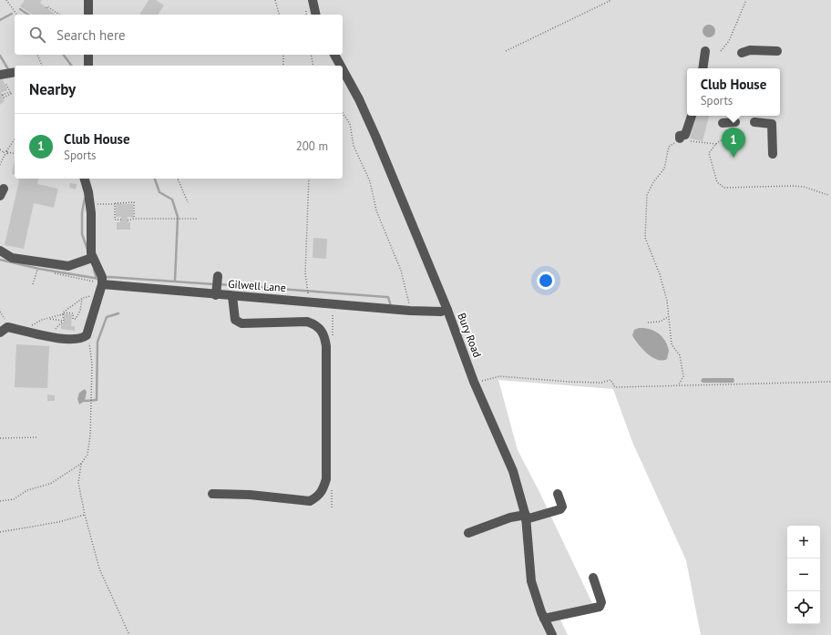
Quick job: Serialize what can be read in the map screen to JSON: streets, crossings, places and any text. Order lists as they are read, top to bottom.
{
  "streets": {
    "street": ["Gilwell Lane", "Bury Road"]
  },
  "crossings": [
    ["Gilwell Lane", "Bury Road"]
  ],
  "page": {
    "search": "Search here",
    "heading": "Nearby",
    "popup": ["Club House", "Sports"],
    "list": [
      {
        "mark": "1",
        "name": "Club House",
        "note": "Sports",
        "value": "200 m"
      }
    ],
    "pins": "1",
    "map_buttons": ["+", "−"]
  }
}
